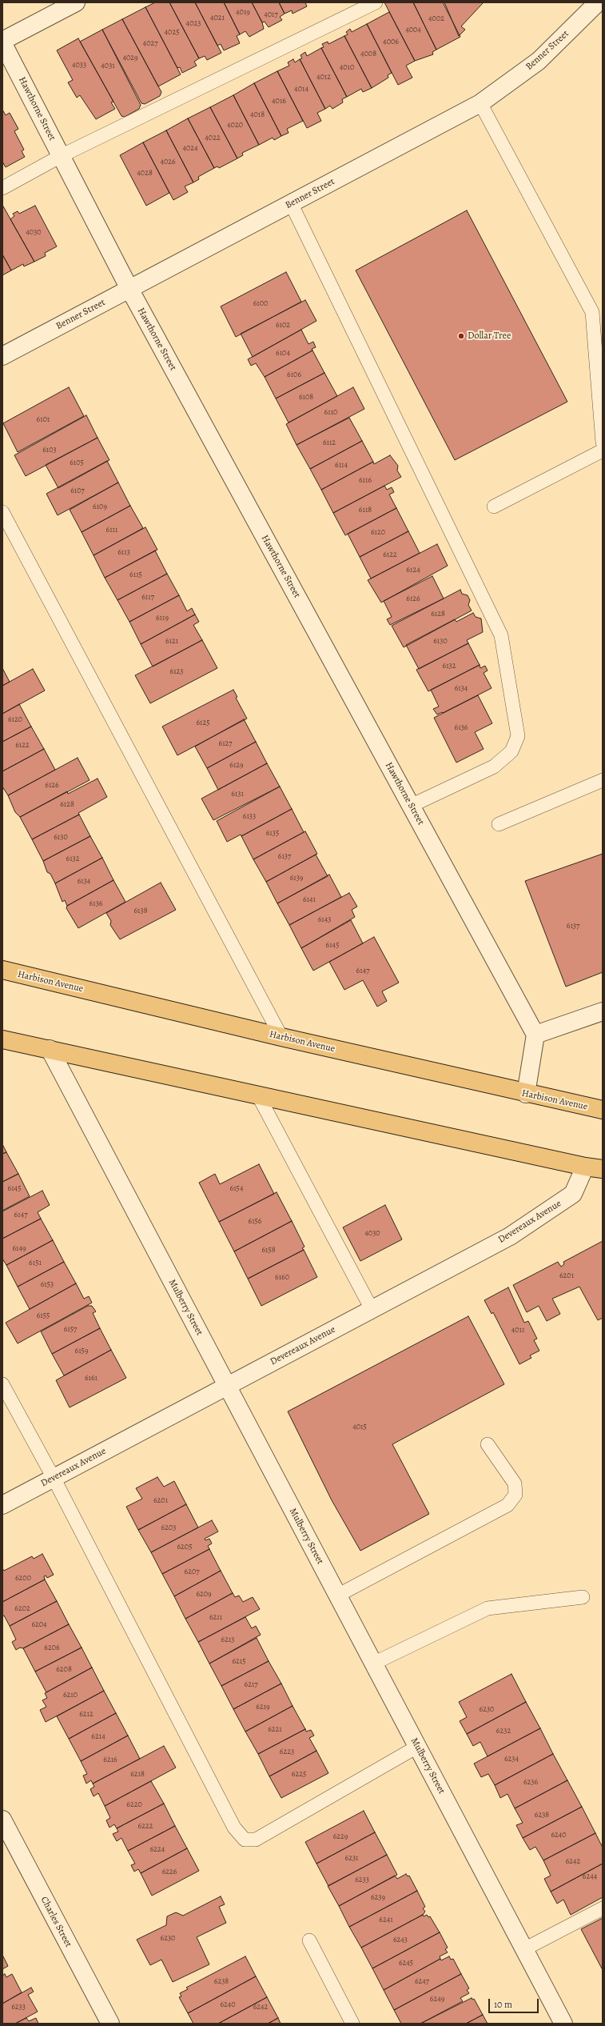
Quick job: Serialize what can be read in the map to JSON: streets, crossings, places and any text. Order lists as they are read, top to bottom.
{
  "streets": {
    "main road": ["Harbison Avenue"],
    "street": [
      "Benner Street",
      "Hawthorne Street",
      "Devereaux Avenue",
      "Mulberry Street",
      "Charles Street"
    ]
  },
  "crossings": [
    ["Benner Street", "Hawthorne Street"],
    ["Devereaux Avenue", "Mulberry Street"]
  ],
  "places": ["Dollar Tree"],
  "house_numbers": [
    "4019",
    "4017",
    "4021",
    "4002",
    "4023",
    "4004",
    "4025",
    "4006",
    "4027",
    "4008",
    "4029",
    "4033",
    "4031",
    "4010",
    "4012",
    "4014",
    "4016",
    "4018",
    "4020",
    "4022",
    "4024",
    "4026",
    "4028",
    "4030",
    "6100",
    "6102",
    "6104",
    "6106",
    "6108",
    "6110",
    "6101",
    "6112",
    "6103",
    "6105",
    "6114",
    "6116",
    "6107",
    "6109",
    "6118",
    "6111",
    "6120",
    "6113",
    "6122",
    "6124",
    "6115",
    "6117",
    "6126",
    "6128",
    "6119",
    "6121",
    "6130",
    "6132",
    "6123",
    "6134",
    "6120",
    "6125",
    "6136",
    "6127",
    "6122",
    "6129",
    "6126",
    "6131",
    "6128",
    "6133",
    "6135",
    "6130",
    "6137",
    "6132",
    "6139",
    "6134",
    "6141",
    "6136",
    "6138",
    "6143",
    "6137",
    "6145",
    "6147",
    "6145",
    "6154",
    "6147",
    "6156",
    "4030",
    "6149",
    "6158",
    "6151",
    "6201",
    "6160",
    "6153",
    "6155",
    "6157",
    "4011",
    "6159",
    "6161",
    "4015",
    "6201",
    "6203",
    "6205",
    "6207",
    "6200",
    "6209",
    "6202",
    "6211",
    "6204",
    "6213",
    "6206",
    "6215",
    "6208",
    "6217",
    "6210",
    "6219",
    "6230",
    "6212",
    "6221",
    "6232",
    "6214",
    "6223",
    "6234",
    "6216",
    "6218",
    "6225",
    "6236",
    "6220",
    "6238",
    "6222",
    "6240",
    "6229",
    "6224",
    "6231",
    "6242",
    "6226",
    "6244",
    "6233",
    "6239",
    "6241",
    "6230",
    "6243",
    "6245",
    "6238",
    "6247",
    "6249",
    "6240",
    "6233",
    "6242"
  ],
  "scale_bar": "10 m"
}
